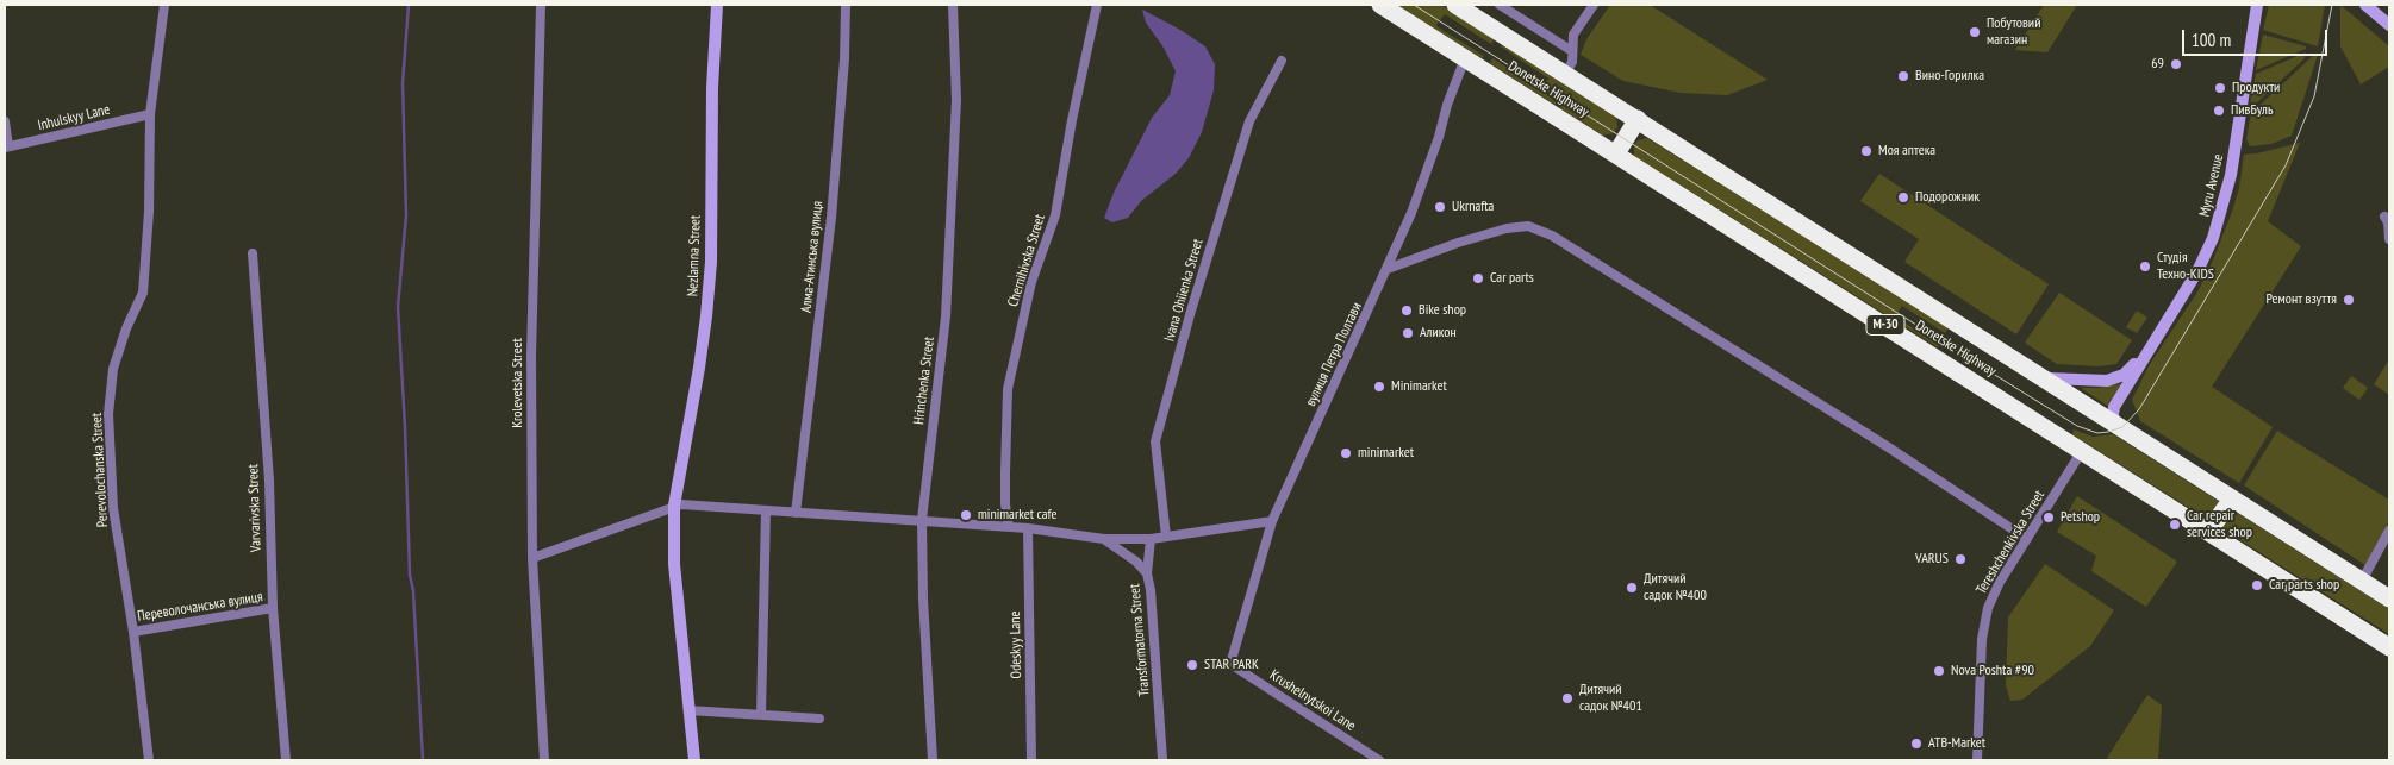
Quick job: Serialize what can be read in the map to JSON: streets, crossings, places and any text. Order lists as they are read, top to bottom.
{
  "streets": {
    "highway": ["Donetske Highway", "М-30"],
    "street": [
      "Inhulskyy Lane",
      "Myru Avenue",
      "Nezlamna Street",
      "Алма-Атинська вулиця",
      "Chernihivska Street",
      "Ivana Ohiienka Street",
      "вулиця Петра Полтави",
      "Hrinchenka Street",
      "Krolevetska Street",
      "Perevolochanska Street",
      "Varvarivska Street",
      "Tereshchenkivska Street",
      "Переволочанська вулиця",
      "Transformatorna Street",
      "Odeskyy Lane",
      "Krushelnytskoi Lane"
    ]
  },
  "crossings": [
    ["Donetske Highway", "Myru Avenue"],
    ["Donetske Highway", "вулиця Петра Полтави"],
    ["Donetske Highway", "Tereshchenkivska Street"],
    ["Inhulskyy Lane", "Perevolochanska Street"],
    ["вулиця Петра Полтави", "Krushelnytskoi Lane"],
    ["Perevolochanska Street", "Переволочанська вулиця"],
    ["Varvarivska Street", "Переволочанська вулиця"]
  ],
  "places": [
    "Побутовий магазин",
    "69",
    "Вино-Горилка",
    "Продукти",
    "ПивБуль",
    "Моя аптека",
    "Подорожник",
    "Ukrnafta",
    "Студія Техно-KIDS",
    "Car parts",
    "Ремонт взуття",
    "Bike shop",
    "Аликон",
    "Minimarket",
    "minimarket",
    "minimarket cafe",
    "Petshop",
    "Car repair services shop",
    "VARUS",
    "Car parts shop",
    "Дитячий садок №400",
    "STAR PARK",
    "Nova Poshta #90",
    "Дитячий садок №401",
    "ATB-Market"
  ],
  "scale_bar": "100 m"
}
